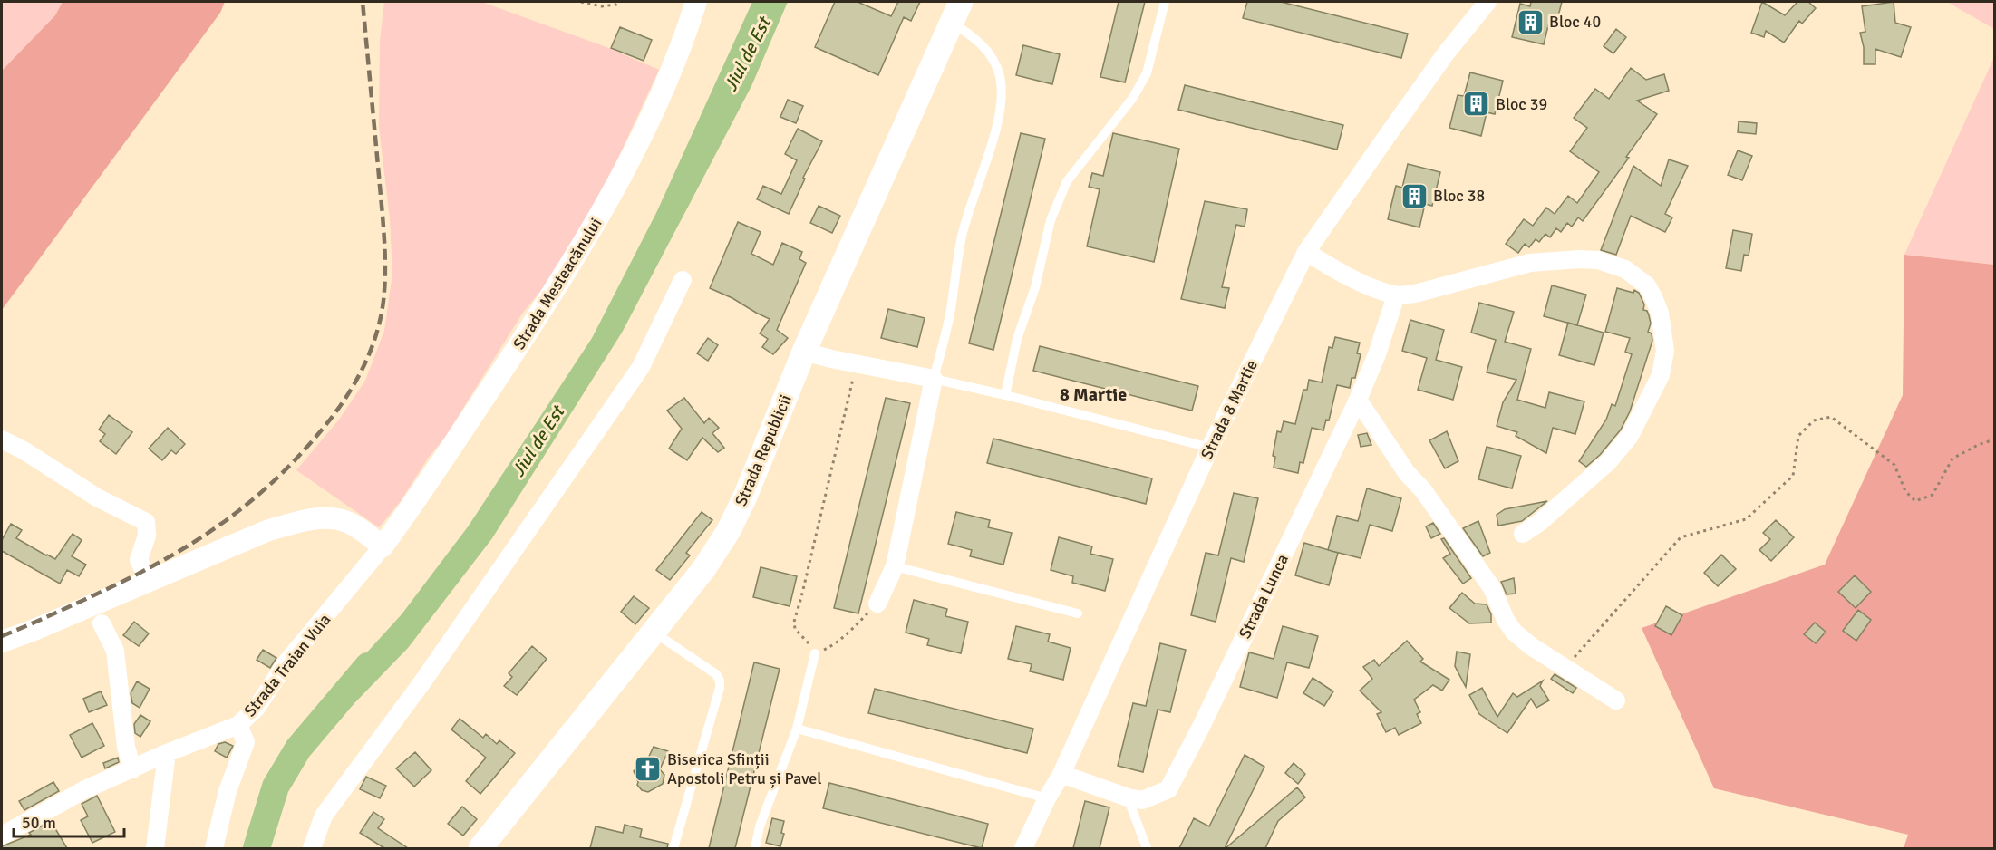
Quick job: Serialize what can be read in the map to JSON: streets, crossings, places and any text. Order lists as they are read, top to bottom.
{
  "streets": {
    "main road": ["Strada Republicii"],
    "street": [
      "Strada Mesteacănului",
      "Strada 8 Martie",
      "Strada Lunca",
      "Strada Traian Vuia"
    ]
  },
  "crossings": [
    ["Strada Mesteacănului", "Strada Traian Vuia"],
    ["Strada 8 Martie", "Strada Lunca"]
  ],
  "districts": ["8 Martie"],
  "water": ["Jiul de Est"],
  "places": {
    "building": ["Bloc 40", "Bloc 39", "Bloc 38"],
    "church": ["Biserica Sfinții Apostoli Petru și Pavel"]
  },
  "scale_bar": "50 m"
}
